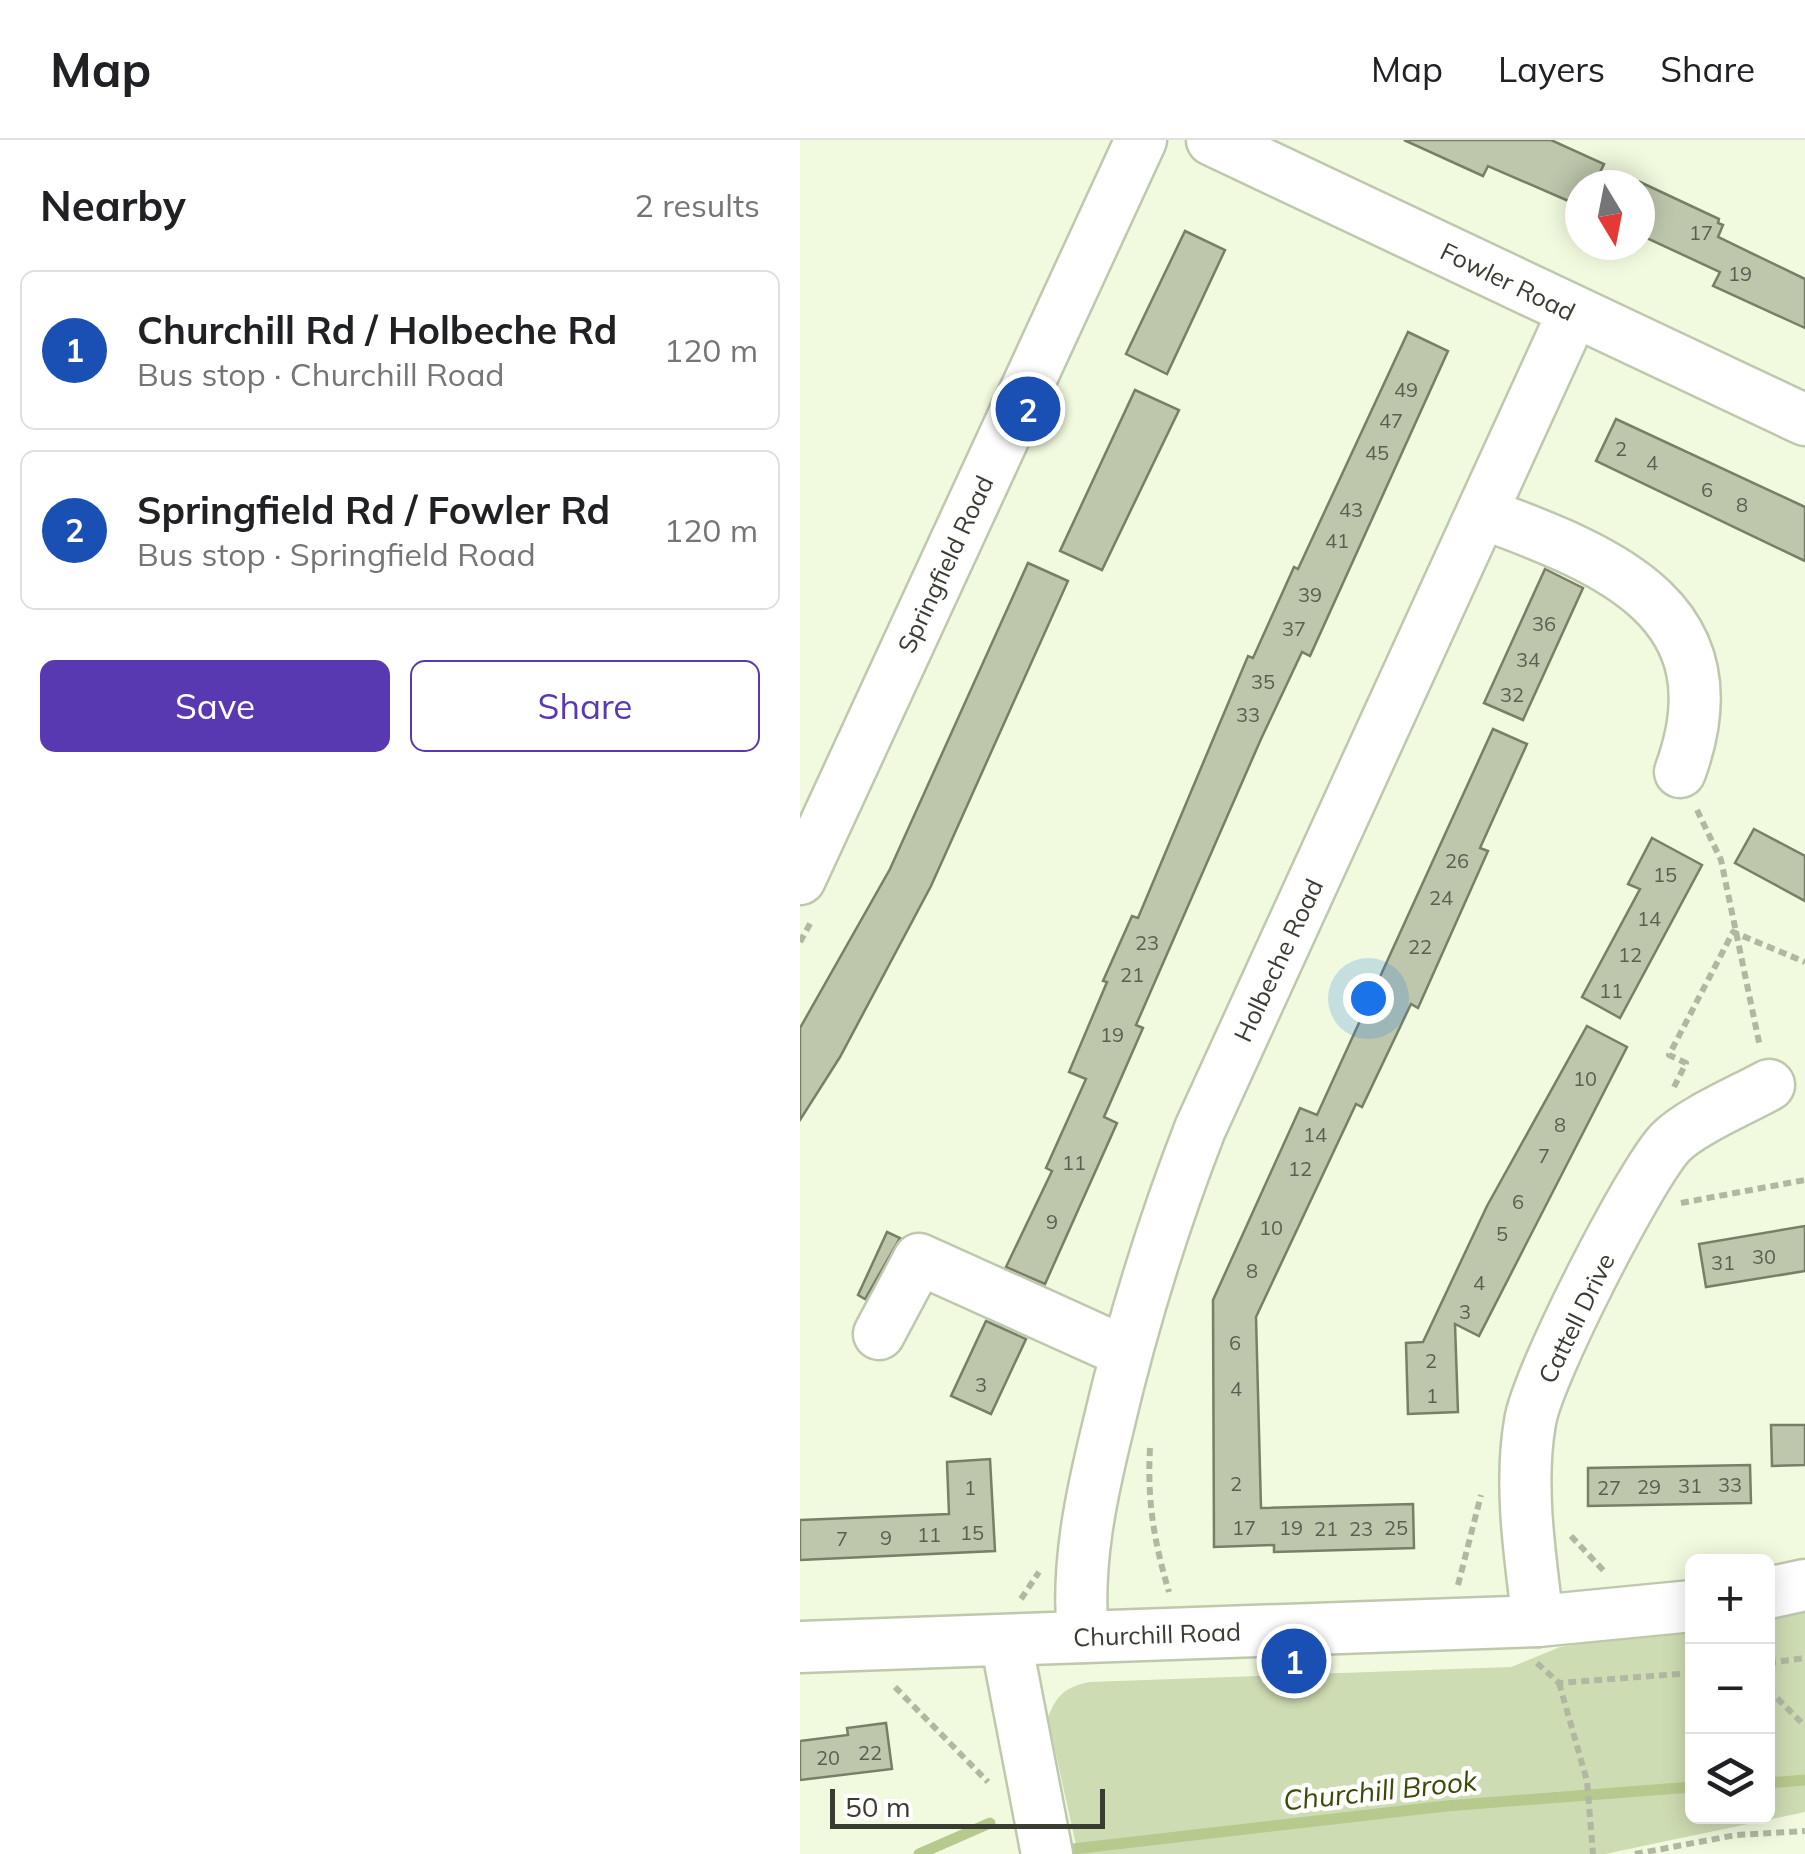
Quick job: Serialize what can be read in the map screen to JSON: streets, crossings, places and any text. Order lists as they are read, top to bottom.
{
  "streets": {
    "street": [
      "Fowler Road",
      "Springfield Road",
      "Holbeche Road",
      "Cattell Drive",
      "Churchill Road"
    ]
  },
  "crossings": [
    ["Fowler Road", "Holbeche Road"],
    ["Holbeche Road", "Churchill Road"],
    ["Cattell Drive", "Churchill Road"]
  ],
  "water": ["Churchill Brook"],
  "house_numbers": [
    "17",
    "19",
    "49",
    "47",
    "2",
    "45",
    "4",
    "6",
    "8",
    "43",
    "41",
    "39",
    "36",
    "37",
    "34",
    "35",
    "32",
    "33",
    "26",
    "15",
    "24",
    "14",
    "23",
    "22",
    "12",
    "21",
    "11",
    "19",
    "10",
    "8",
    "14",
    "7",
    "11",
    "12",
    "6",
    "9",
    "10",
    "5",
    "30",
    "31",
    "8",
    "4",
    "3",
    "6",
    "2",
    "3",
    "4",
    "1",
    "2",
    "33",
    "31",
    "29",
    "1",
    "27",
    "17",
    "19",
    "25",
    "21",
    "23",
    "15",
    "11",
    "9",
    "7",
    "22",
    "20"
  ],
  "scale_bar": "50 m",
  "north": "bottom",
  "page": {
    "header": "Map",
    "nav": ["Map", "Layers", "Share"],
    "heading": ["Nearby", "2 results"],
    "list": [
      {
        "mark": "1",
        "name": "Churchill Rd / Holbeche Rd",
        "note": "Bus stop · Churchill Road",
        "value": "120 m"
      },
      {
        "mark": "2",
        "name": "Springfield Rd / Fowler Rd",
        "note": "Bus stop · Springfield Road",
        "value": "120 m"
      }
    ],
    "pins": ["2", "1"],
    "buttons": ["Save", "Share"],
    "map_buttons": ["+", "−"],
    "scale": "50 m"
  }
}
